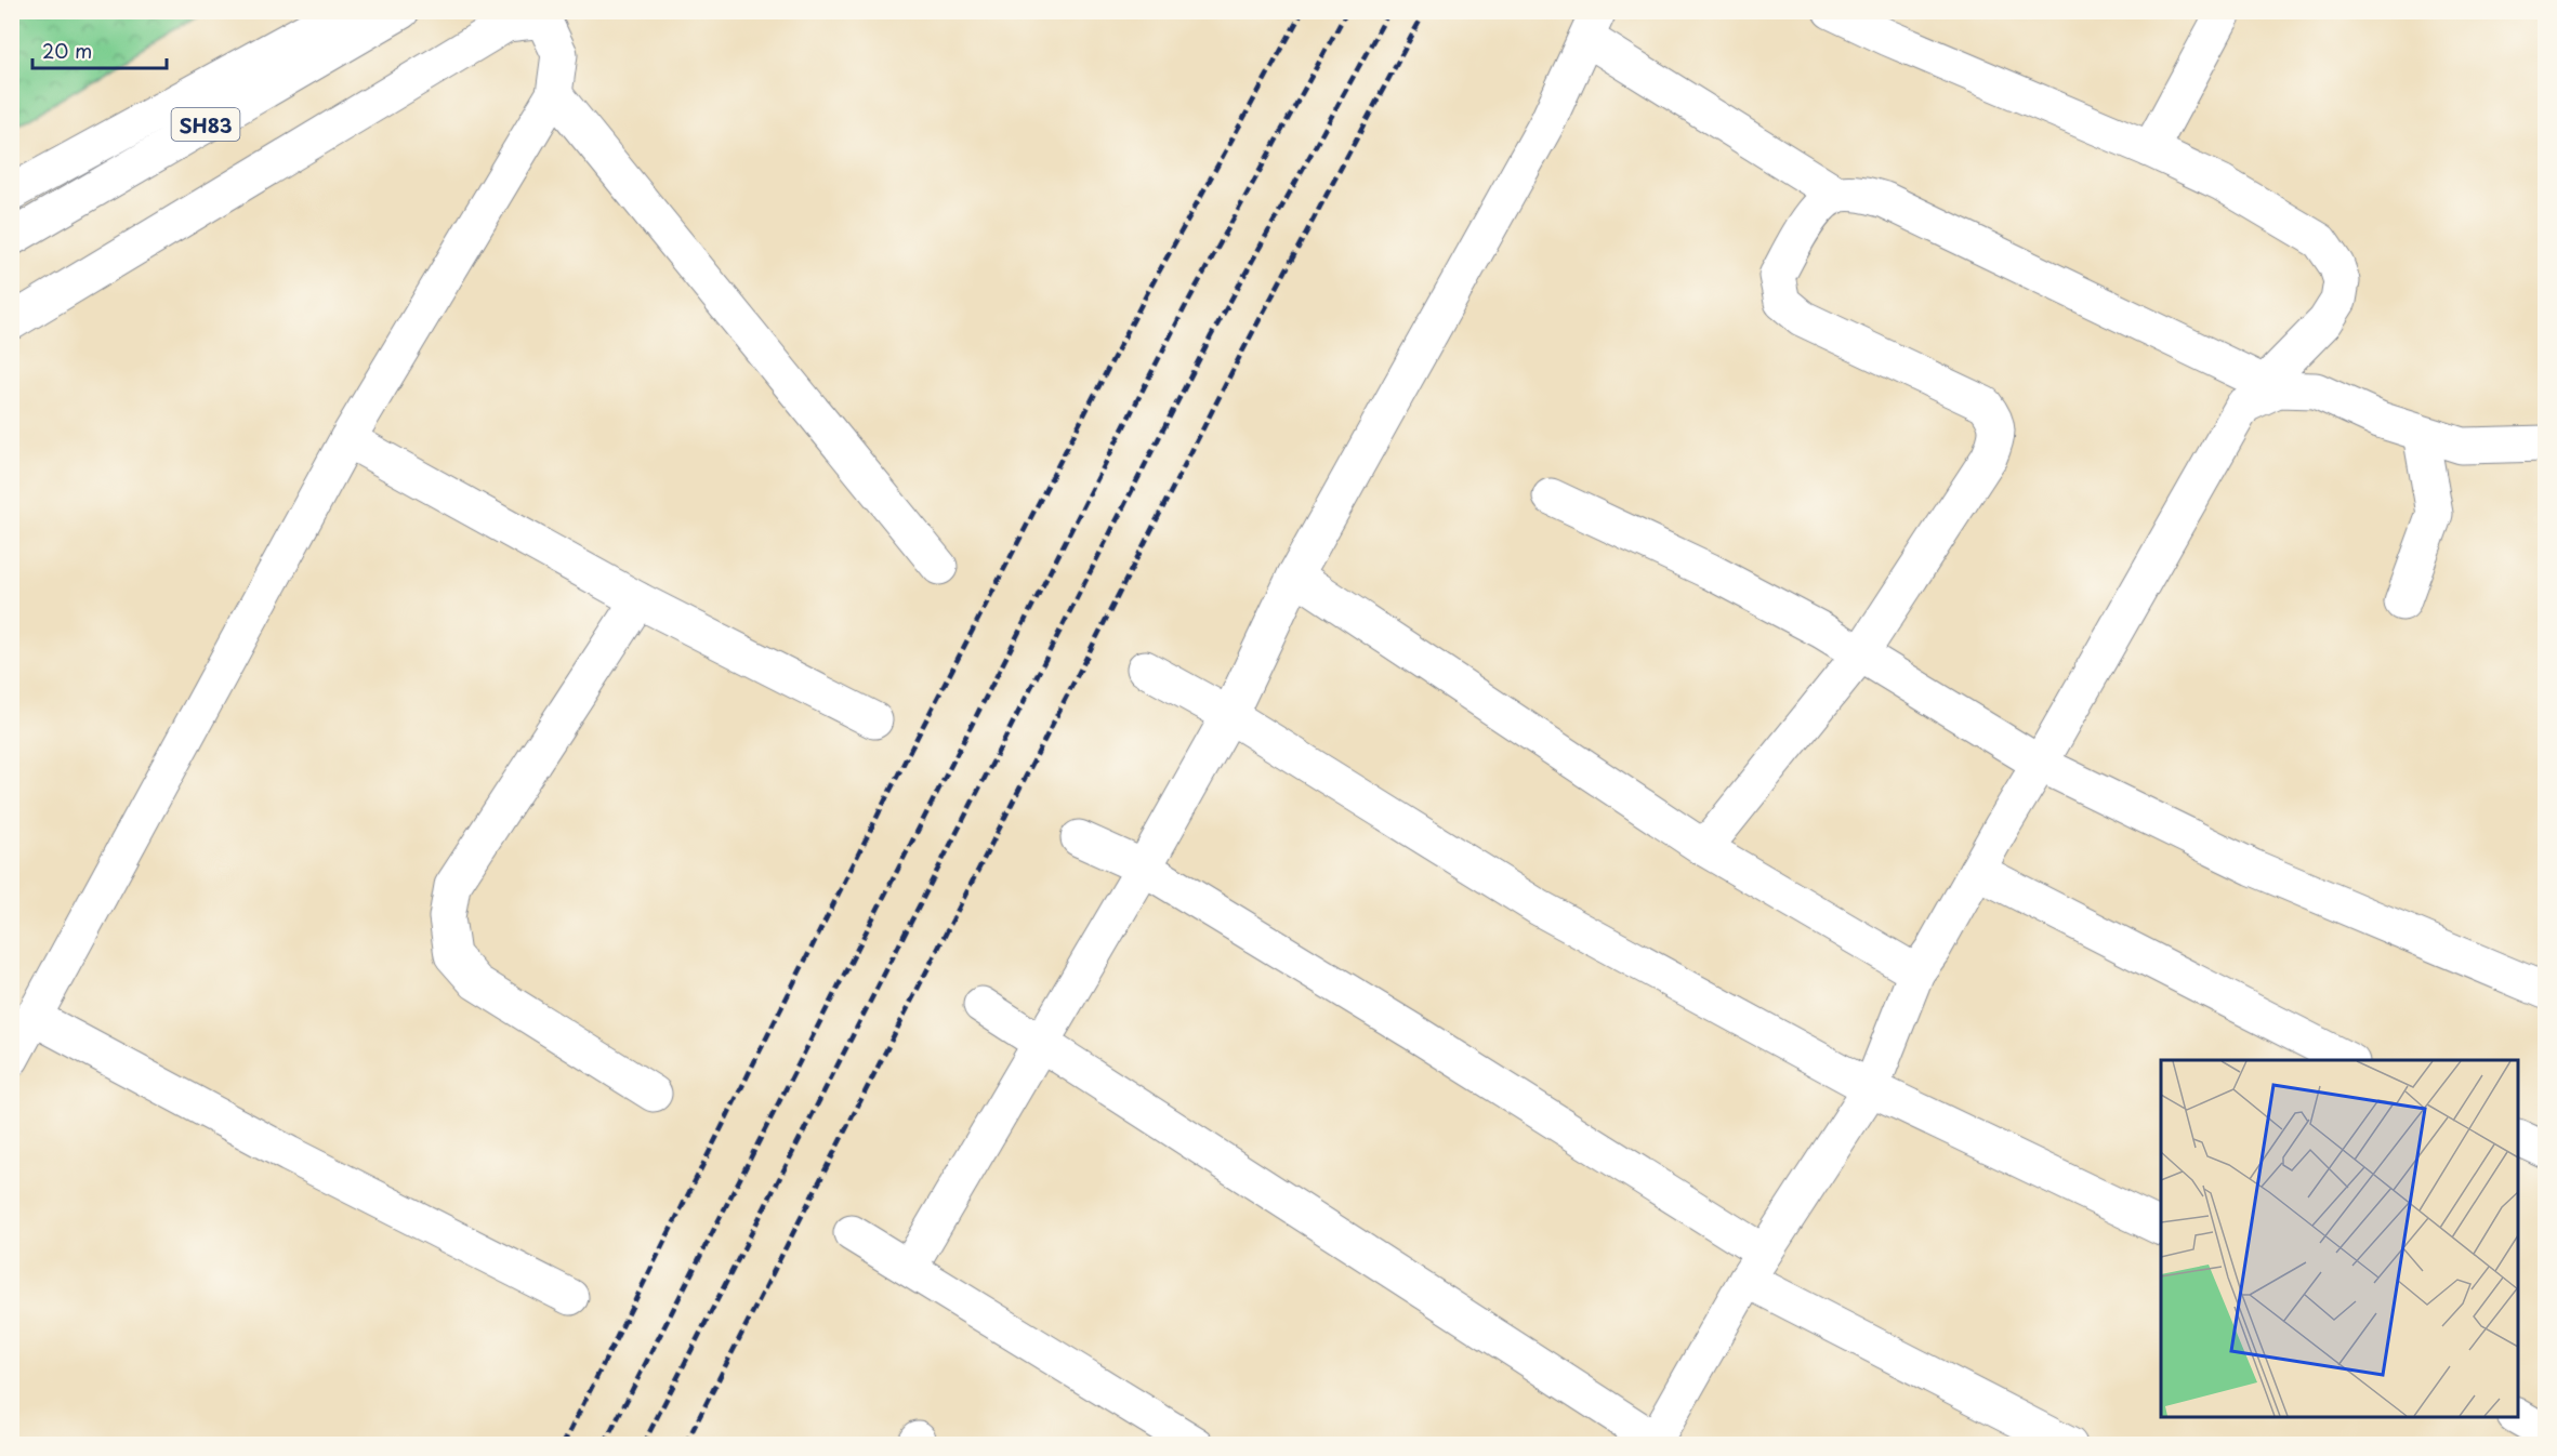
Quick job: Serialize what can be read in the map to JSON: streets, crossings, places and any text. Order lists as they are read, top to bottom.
{
  "streets": {
    "street": ["SH83"]
  },
  "scale_bar": "20 m"
}
